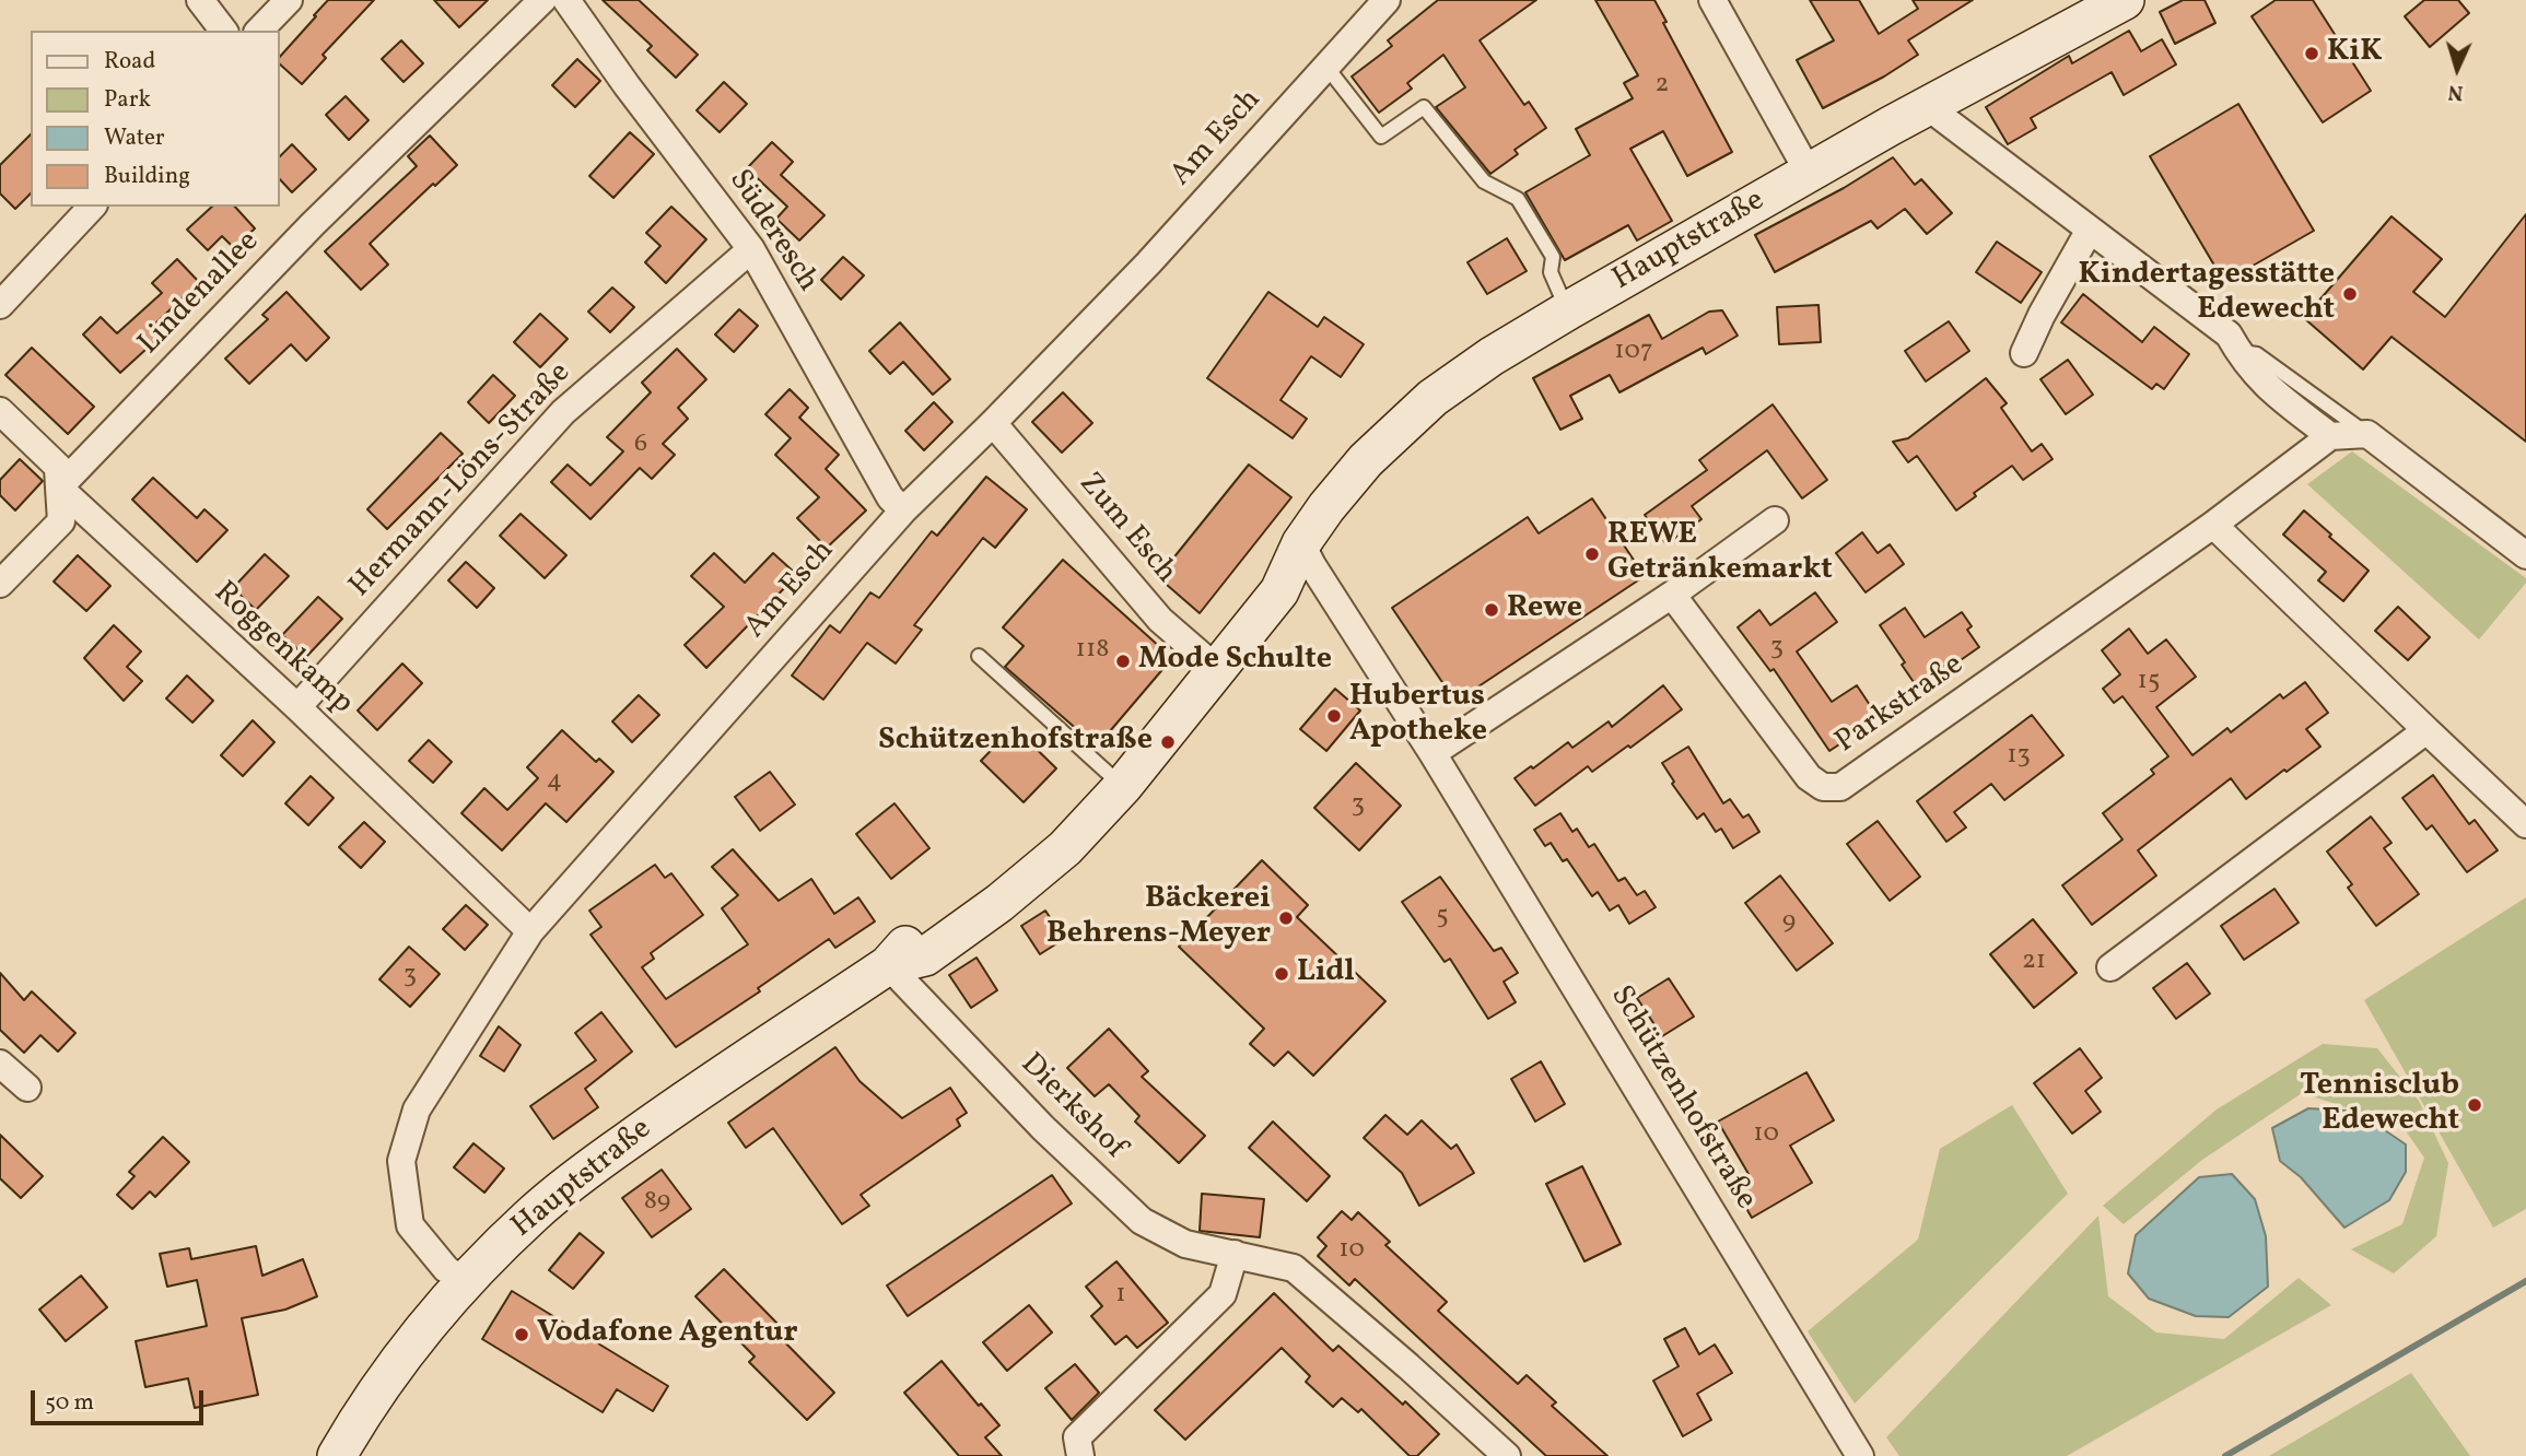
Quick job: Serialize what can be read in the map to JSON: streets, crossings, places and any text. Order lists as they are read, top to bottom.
{
  "streets": {
    "main road": ["Hauptstraße"],
    "street": [
      "Am Esch",
      "Süderesch",
      "Lindenallee",
      "Hermann-Löns-Straße",
      "Zum Esch",
      "Roggenkamp",
      "Parkstraße",
      "Schützenhofstraße",
      "Dierkshof"
    ]
  },
  "crossings": [
    ["Am Esch", "Süderesch"],
    ["Am Esch", "Hauptstraße"],
    ["Am Esch", "Zum Esch"],
    ["Am Esch", "Roggenkamp"],
    ["Süderesch", "Hermann-Löns-Straße"],
    ["Hauptstraße", "Zum Esch"],
    ["Hauptstraße", "Schützenhofstraße"],
    ["Hauptstraße", "Dierkshof"],
    ["Lindenallee", "Roggenkamp"],
    ["Hermann-Löns-Straße", "Roggenkamp"]
  ],
  "places": [
    "KiK",
    "Kindertagesstätte Edewecht",
    "REWE Getränkemarkt",
    "Rewe",
    "Mode Schulte",
    "Hubertus Apotheke",
    "Schützenhofstraße",
    "Bäckerei Behrens-Meyer",
    "Lidl",
    "Tennisclub Edewecht",
    "Vodafone Agentur"
  ],
  "house_numbers": [
    "2",
    "107",
    "6",
    "3",
    "118",
    "15",
    "13",
    "4",
    "3",
    "5",
    "9",
    "21",
    "3",
    "10",
    "89",
    "10",
    "1"
  ],
  "legend": [
    "Road",
    "Park",
    "Water",
    "Building"
  ],
  "scale_bar": "50 m",
  "north": "bottom"
}
